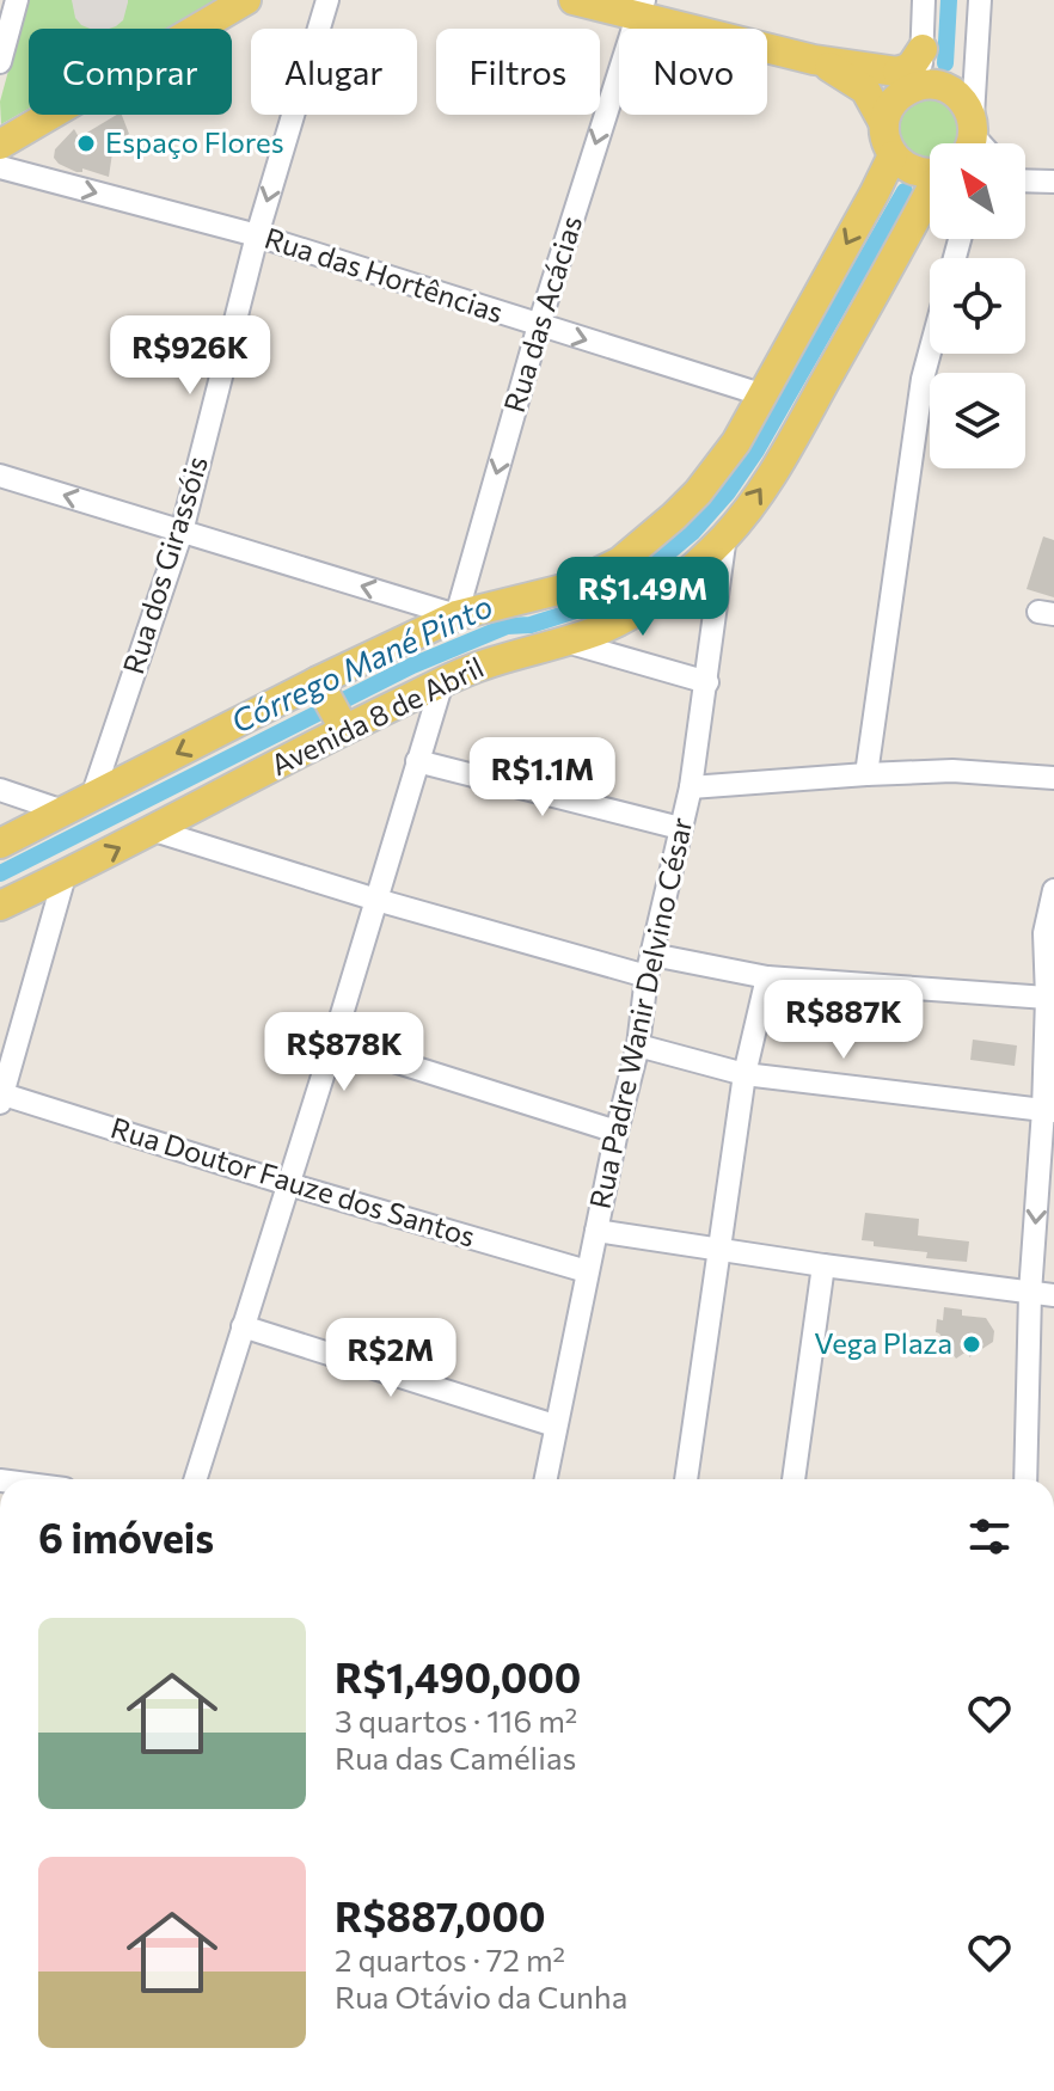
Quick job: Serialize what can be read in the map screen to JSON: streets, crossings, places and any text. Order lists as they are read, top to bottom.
{
  "streets": {
    "main road": ["Avenida 8 de Abril"],
    "street": [
      "Rua das Hortências",
      "Rua das Acácias",
      "Rua dos Girassóis",
      "Rua Padre Wanir Delvino César",
      "Rua Doutor Fauze dos Santos"
    ]
  },
  "crossings": [
    ["Rua das Hortências", "Rua das Acácias"],
    ["Rua das Hortências", "Rua dos Girassóis"],
    ["Rua das Hortências", "Avenida 8 de Abril"],
    ["Rua das Acácias", "Avenida 8 de Abril"],
    ["Rua dos Girassóis", "Avenida 8 de Abril"],
    ["Avenida 8 de Abril", "Rua Padre Wanir Delvino César"],
    ["Rua Padre Wanir Delvino César", "Rua Doutor Fauze dos Santos"]
  ],
  "one_way": ["Rua das Hortências", "Rua das Acácias"],
  "water": ["Córrego Mané Pinto"],
  "places": ["Espaço Flores", "Vega Plaza"],
  "north": "top left",
  "page": {
    "chip": [
      "Comprar",
      "Alugar",
      "Filtros",
      "Novo"
    ],
    "price": [
      "R$926K",
      "R$1.49M",
      "R$1.1M",
      "R$887K",
      "R$878K",
      "R$2M"
    ],
    "heading": "6 imóveis",
    "list": [
      {
        "name": "R$1,490,000",
        "note": "3 quartos · 116 m² · Rua das Camélias"
      },
      {
        "name": "R$887,000",
        "note": "2 quartos · 72 m² · Rua Otávio da Cunha"
      }
    ]
  }
}
